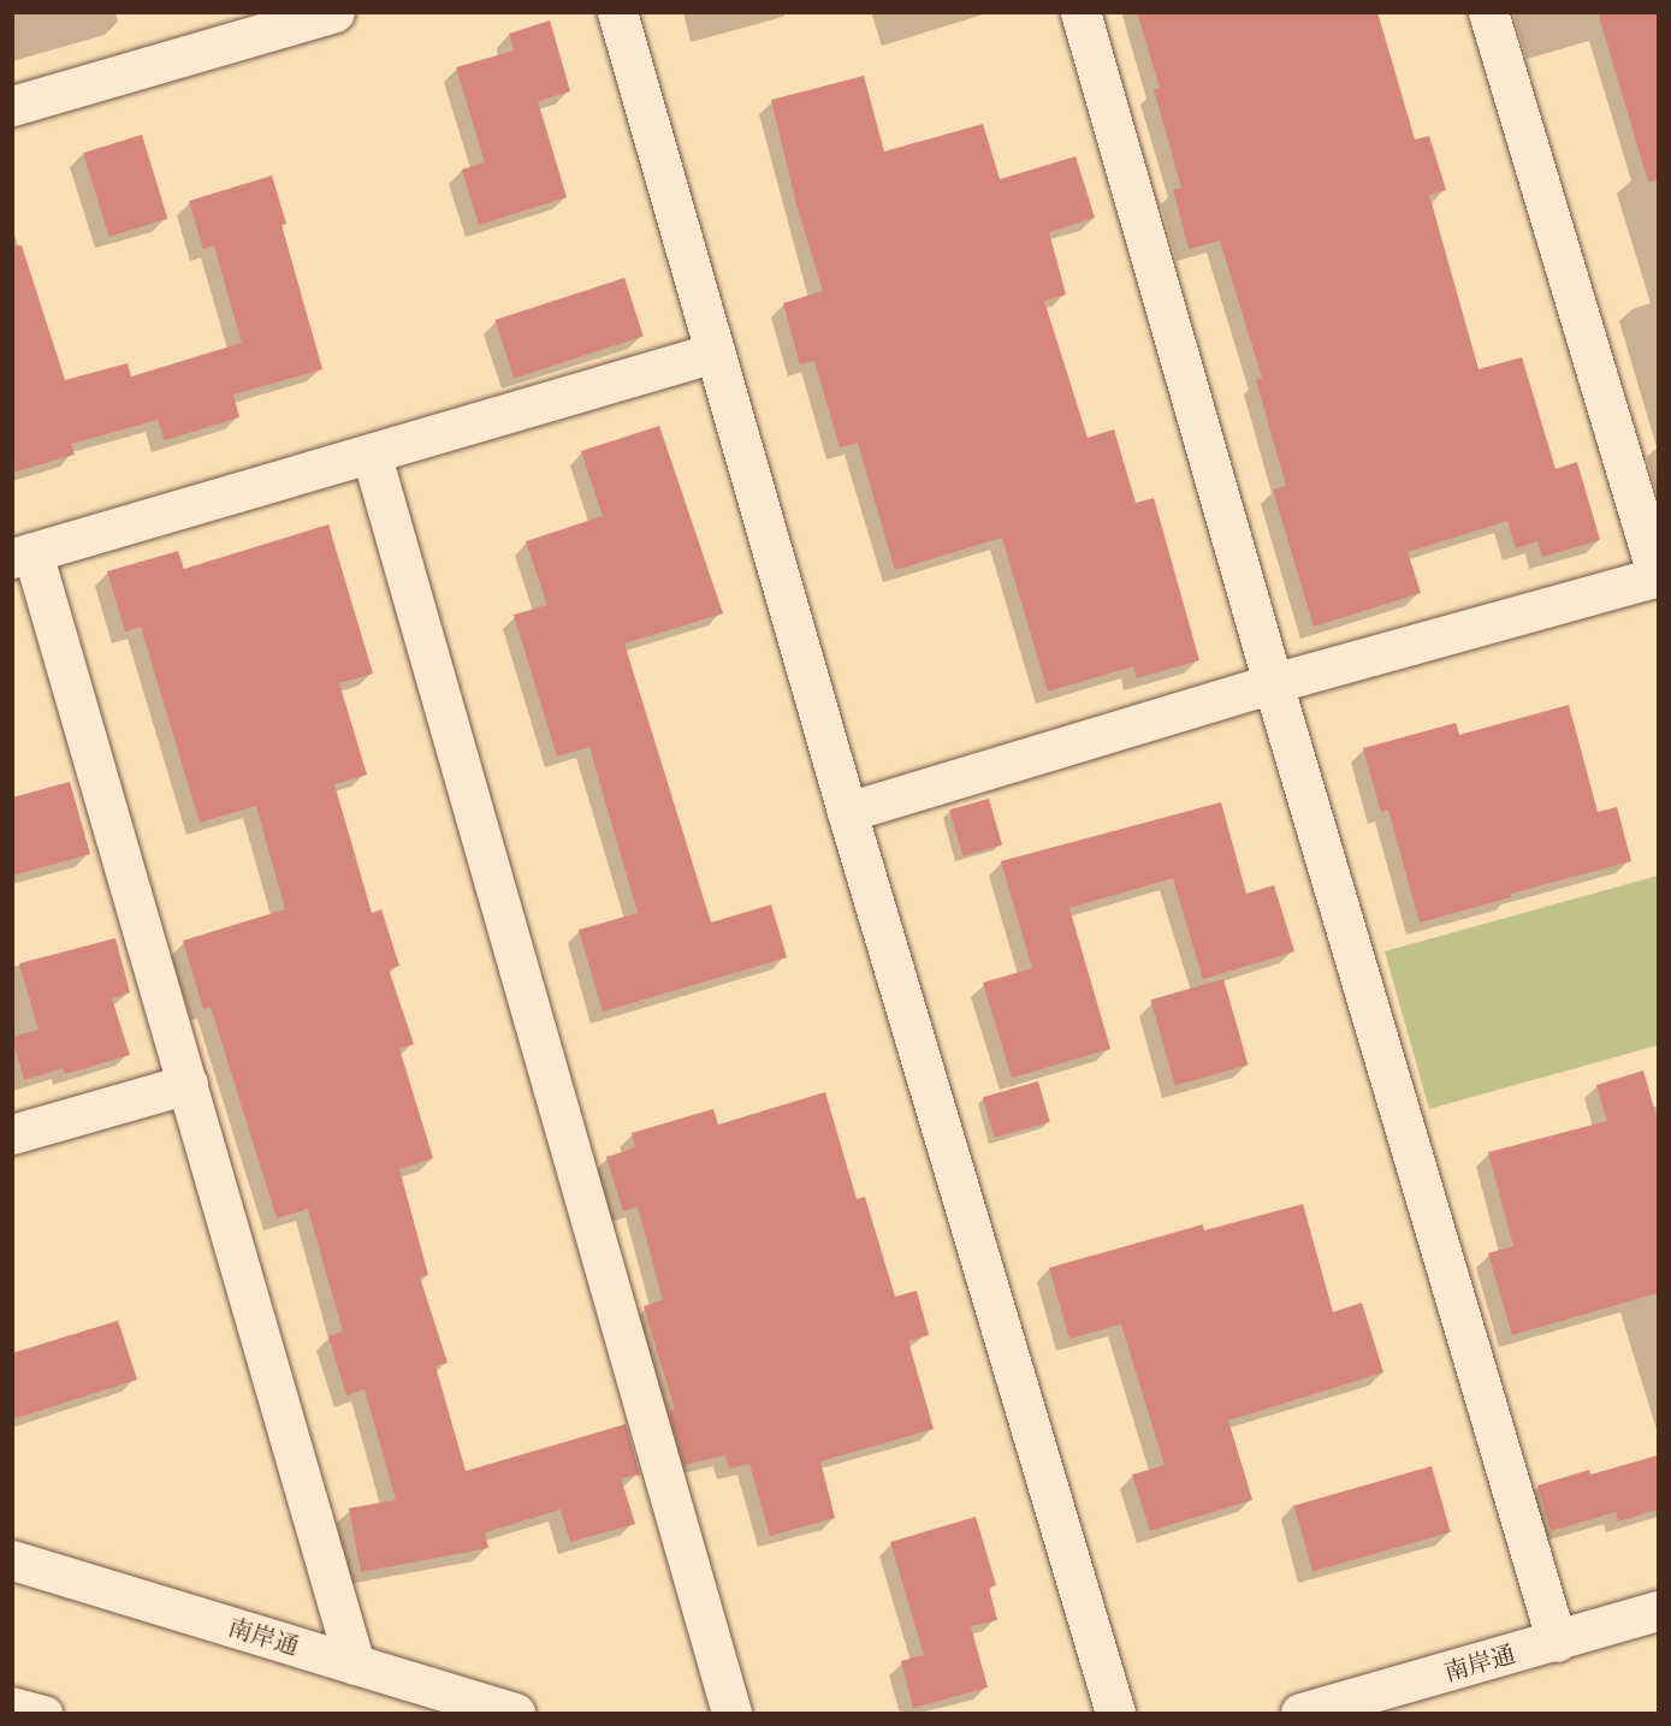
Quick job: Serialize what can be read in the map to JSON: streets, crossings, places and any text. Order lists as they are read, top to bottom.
{
  "streets": {
    "street": ["南岸通"]
  }
}
